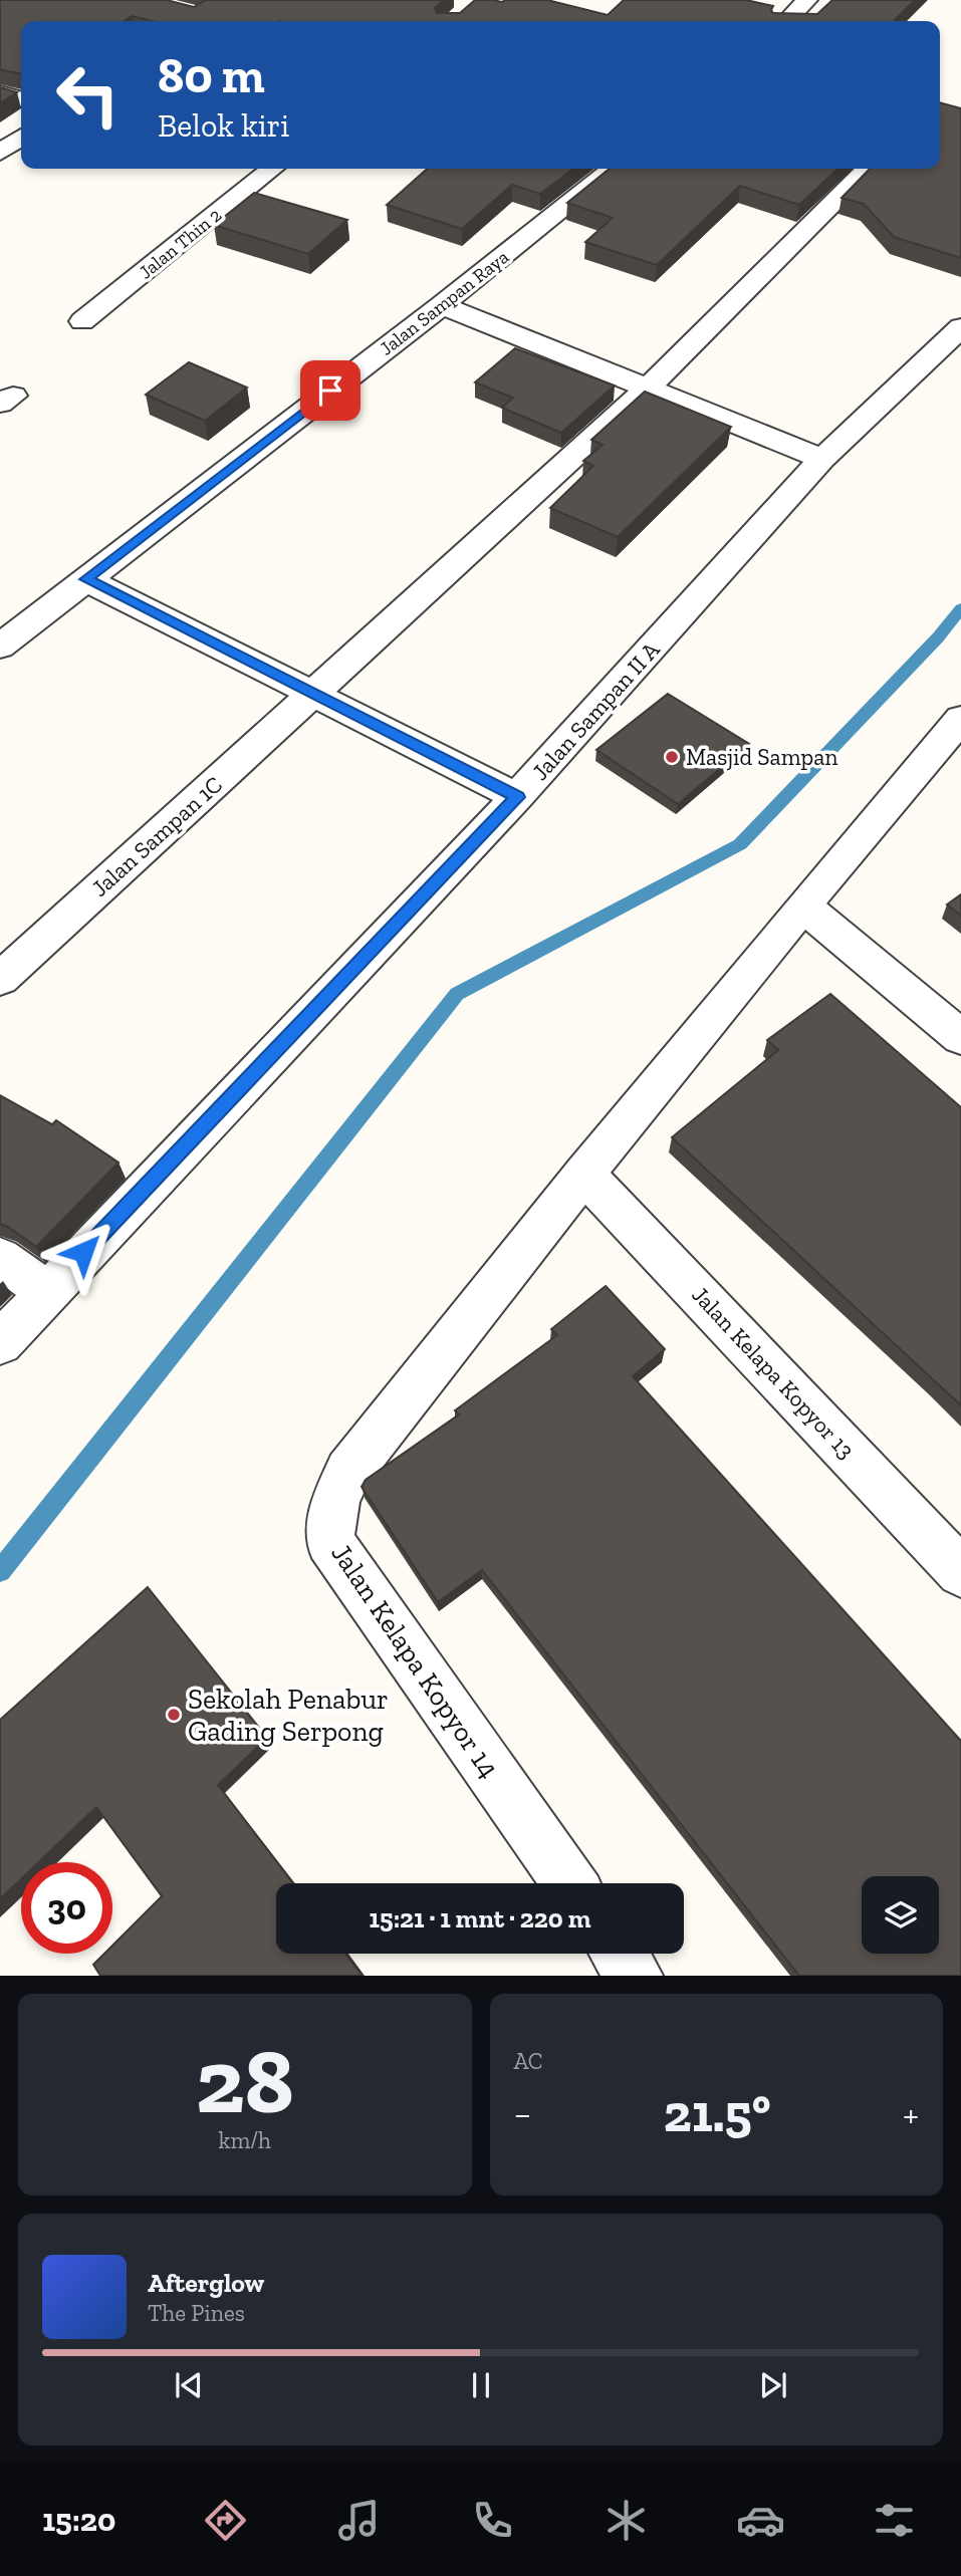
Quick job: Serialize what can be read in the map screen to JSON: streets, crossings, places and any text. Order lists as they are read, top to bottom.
{
  "streets": {
    "street": [
      "Jalan Thin 2",
      "Jalan Sampan Raya",
      "Jalan Sampan II A",
      "Jalan Sampan 1C",
      "Jalan Kelapa Kopyor 13",
      "Jalan Kelapa Kopyor 14"
    ]
  },
  "crossings": [
    ["Jalan Kelapa Kopyor 13", "Jalan Kelapa Kopyor 14"]
  ],
  "places": ["Masjid Sampan", "Sekolah Penabur Gading Serpong"],
  "page": {
    "turn": ["80 m", "Belok kiri"],
    "limit": "30",
    "trip": "15:21 · 1 mnt · 220 m",
    "tile": [
      ["28", "km/h"],
      "AC"
    ],
    "heat": ["−", "21.5°", "+"],
    "song": ["Afterglow", "The Pines"],
    "tabs": "15:20"
  }
}
